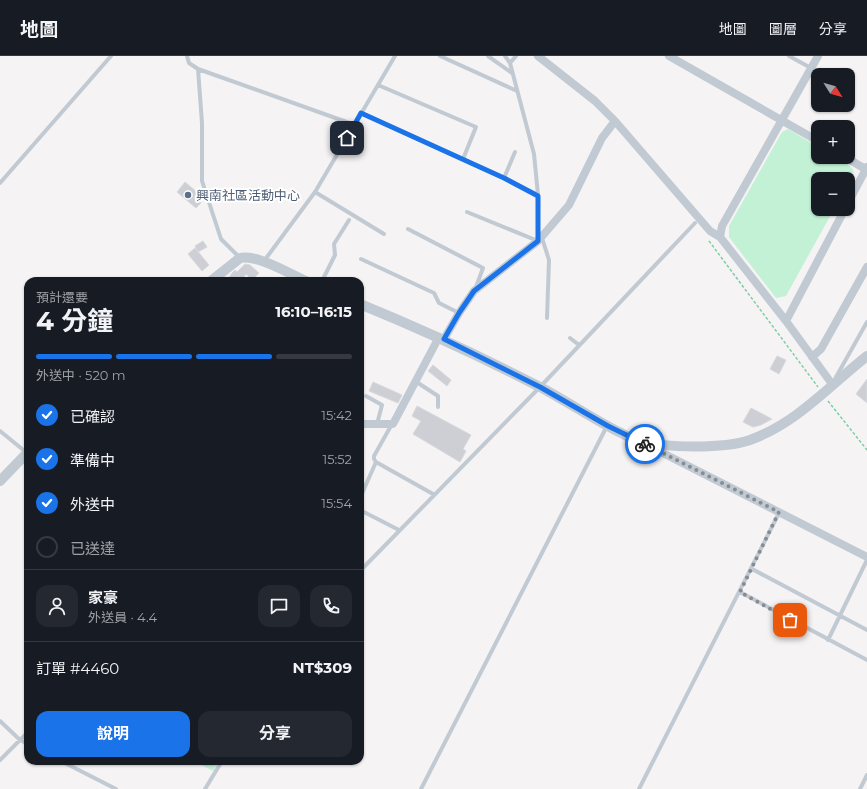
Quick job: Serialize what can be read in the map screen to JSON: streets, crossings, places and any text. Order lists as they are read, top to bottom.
{
  "places": ["興南社區活動中心"],
  "north": "bottom right",
  "page": {
    "header": "地圖",
    "nav": ["地圖", "圖層", "分享"],
    "map_buttons": ["+", "−"],
    "heading": ["4 分鐘", "預計還要", "16:10–16:15"],
    "panel": [
      "家豪",
      "外送員 · 4.4",
      "訂單 #4460",
      "NT$309"
    ],
    "bar": "外送中 · 520 m",
    "list": [
      ["已確認", "15:42"],
      ["準備中", "15:52"],
      ["外送中", "15:54"],
      "已送達"
    ],
    "buttons": ["說明", "分享"]
  }
}
